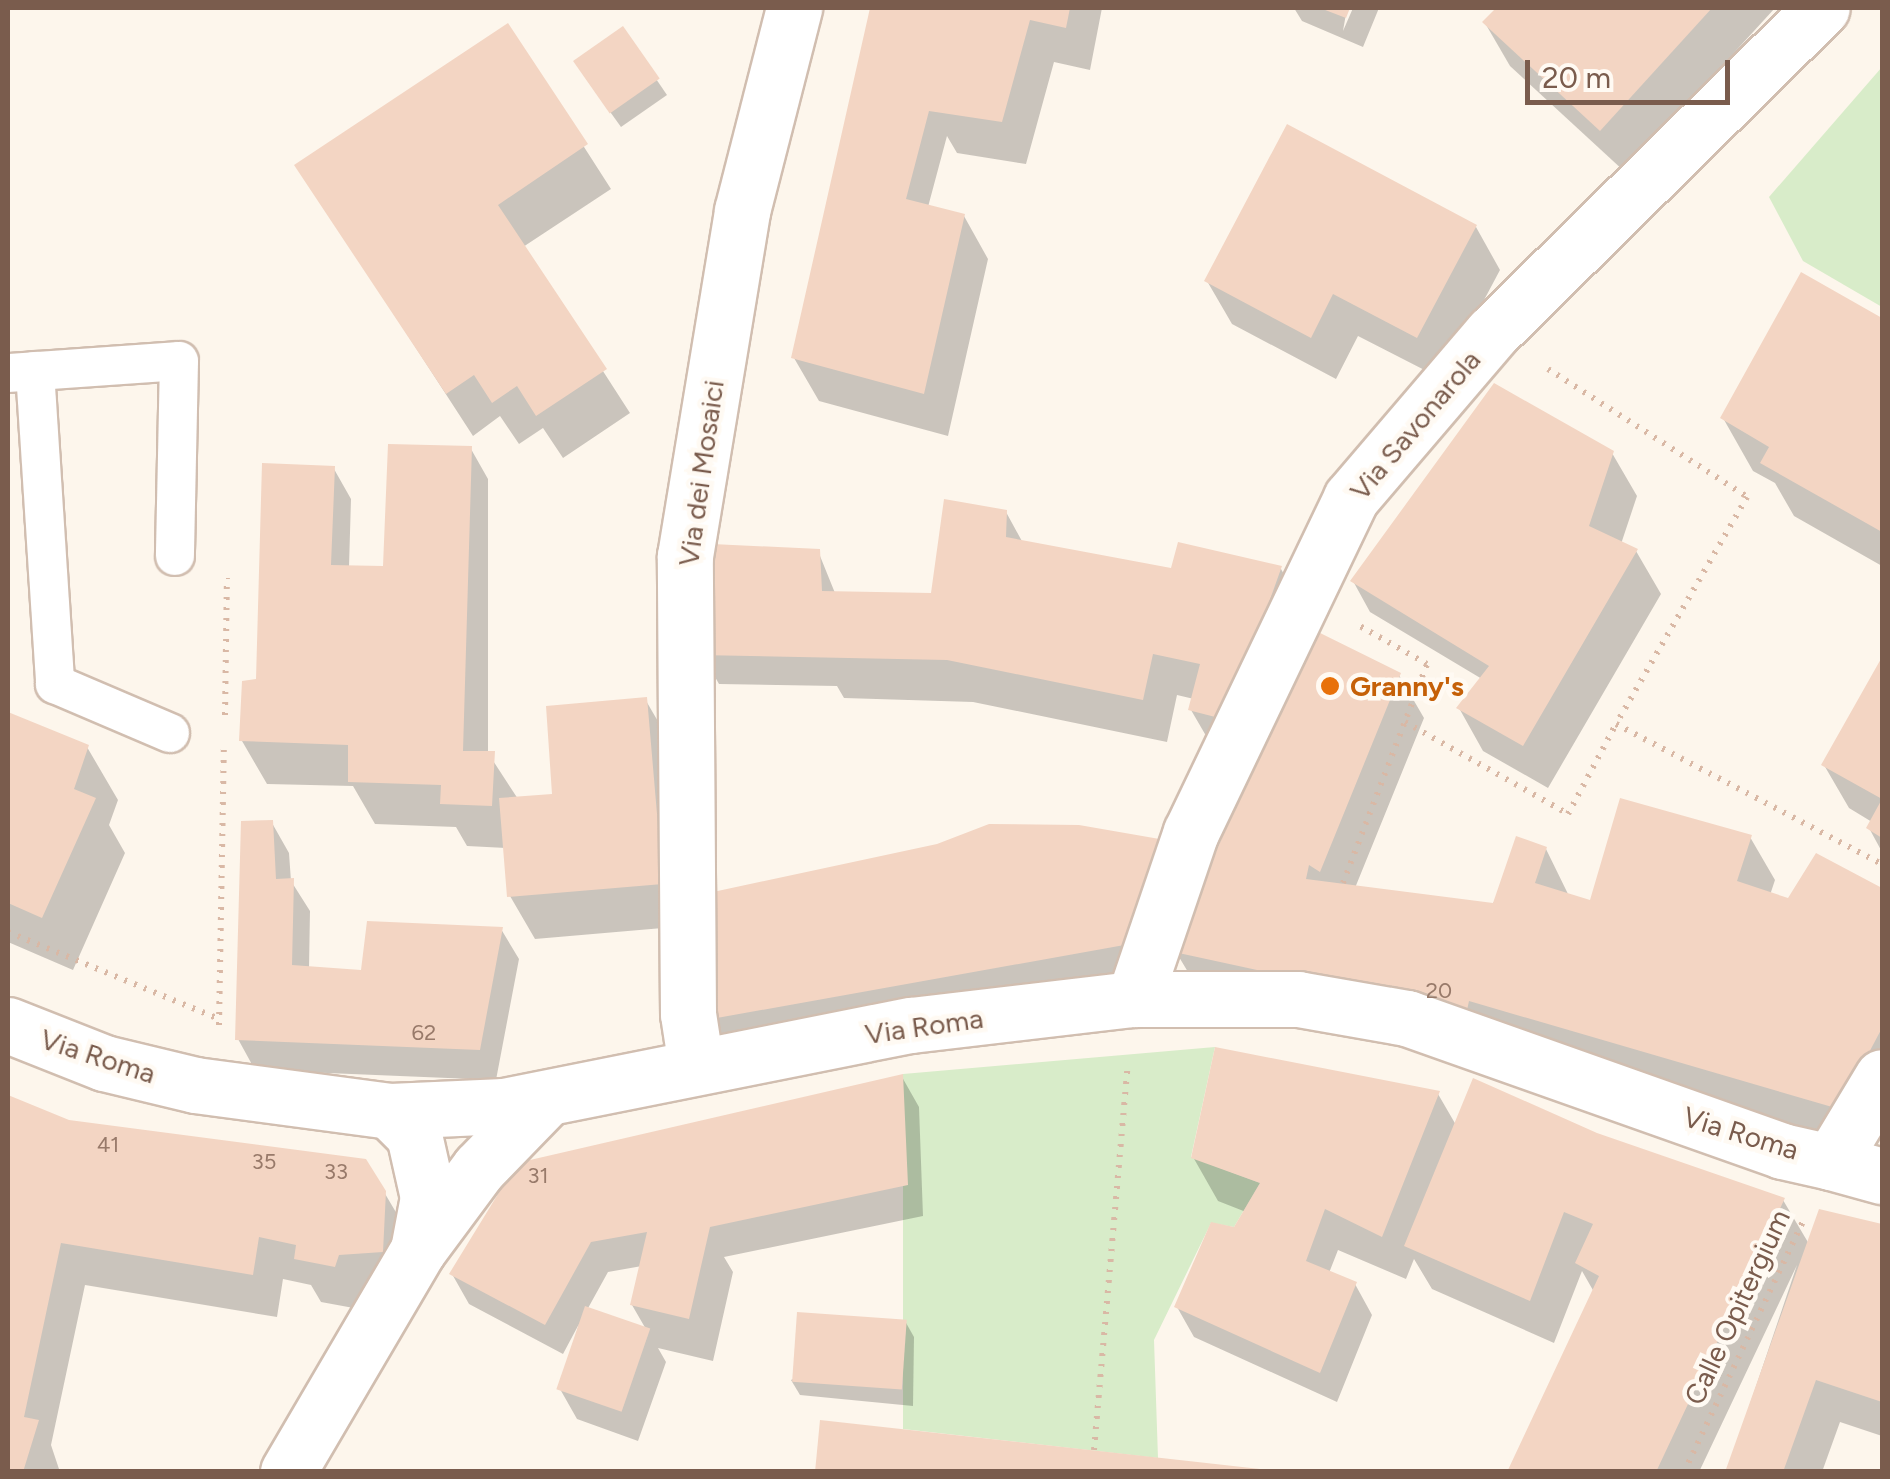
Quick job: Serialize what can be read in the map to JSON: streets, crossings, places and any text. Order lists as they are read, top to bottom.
{
  "streets": {
    "street": ["Via Savonarola", "Via dei Mosaici", "Via Roma"],
    "path": ["Calle Opitergium"]
  },
  "crossings": [
    ["Via Savonarola", "Via Roma"],
    ["Via dei Mosaici", "Via Roma"],
    ["Via Roma", "Calle Opitergium"]
  ],
  "places": ["Granny's"],
  "house_numbers": [
    "20",
    "62",
    "41",
    "35",
    "33",
    "31"
  ],
  "scale_bar": "20 m"
}
